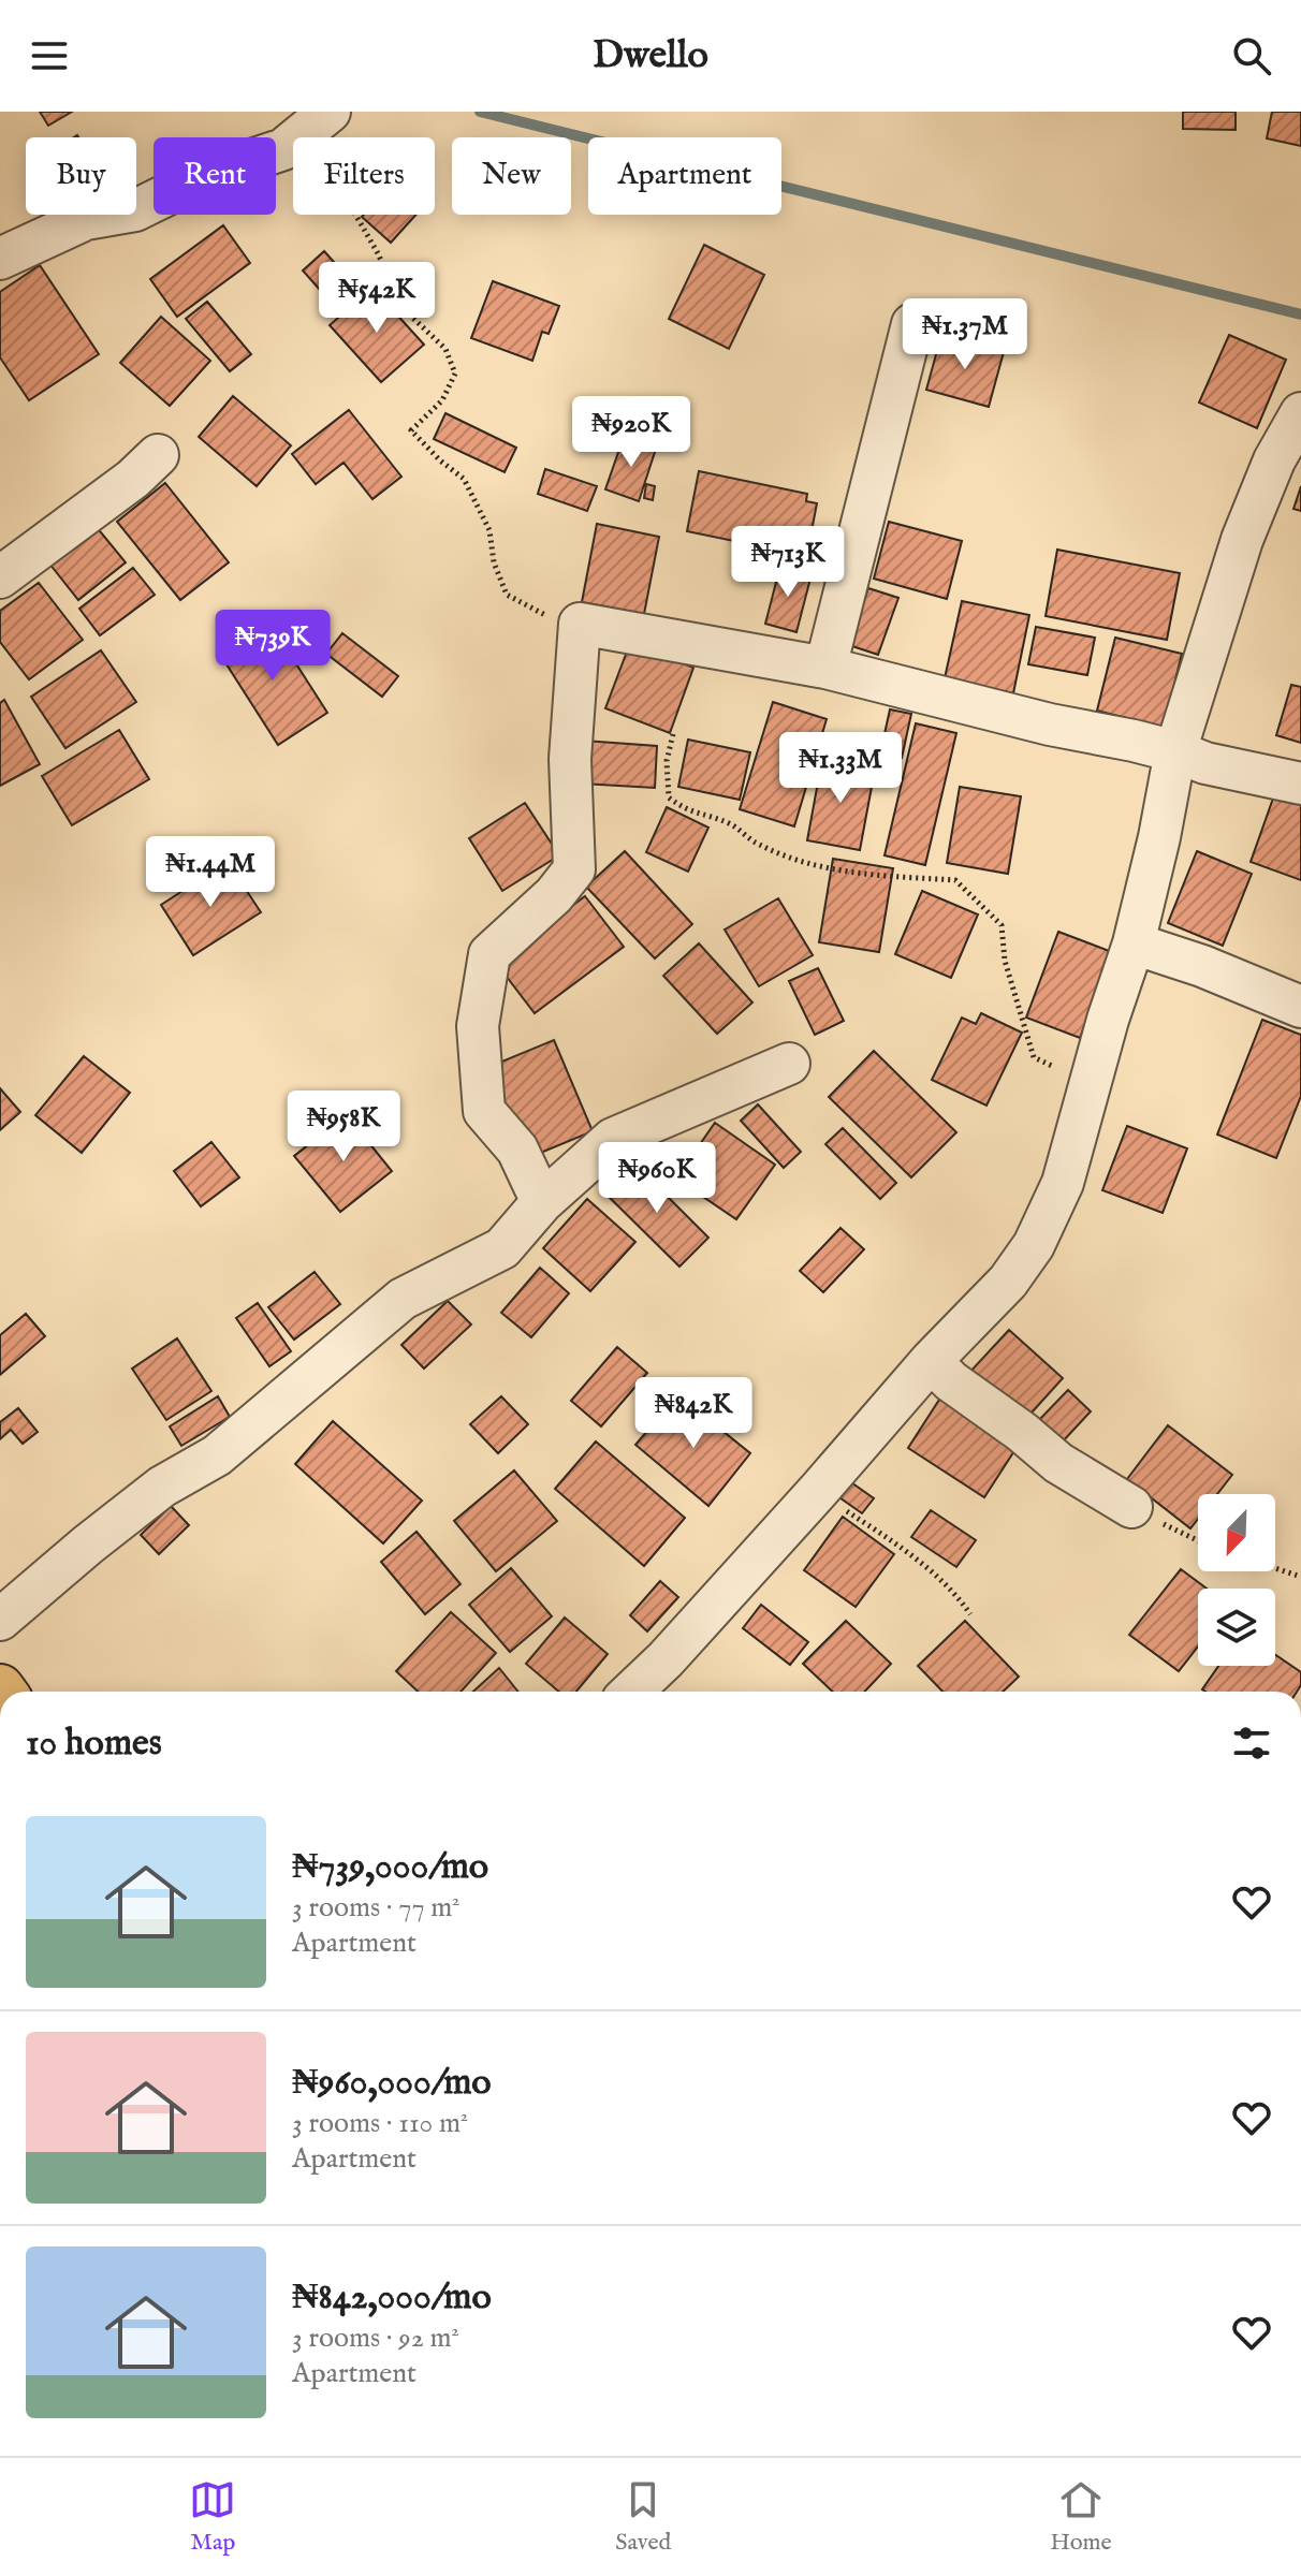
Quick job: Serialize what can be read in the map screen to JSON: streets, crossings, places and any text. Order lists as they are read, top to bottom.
{
  "north": "bottom left",
  "page": {
    "header": "Dwello",
    "chip": [
      "Buy",
      "Rent",
      "Filters",
      "New",
      "Apartment"
    ],
    "price": [
      "₦542K",
      "₦1.37M",
      "₦920K",
      "₦713K",
      "₦739K",
      "₦1.33M",
      "₦1.44M",
      "₦958K",
      "₦960K",
      "₦842K"
    ],
    "heading": "10 homes",
    "list": [
      {
        "name": "₦739,000/mo",
        "note": "3 rooms · 77 m² · Apartment"
      },
      {
        "name": "₦960,000/mo",
        "note": "3 rooms · 110 m² · Apartment"
      },
      {
        "name": "₦842,000/mo",
        "note": "3 rooms · 92 m² · Apartment"
      }
    ],
    "tabs": ["Map", "Saved", "Home"]
  }
}
